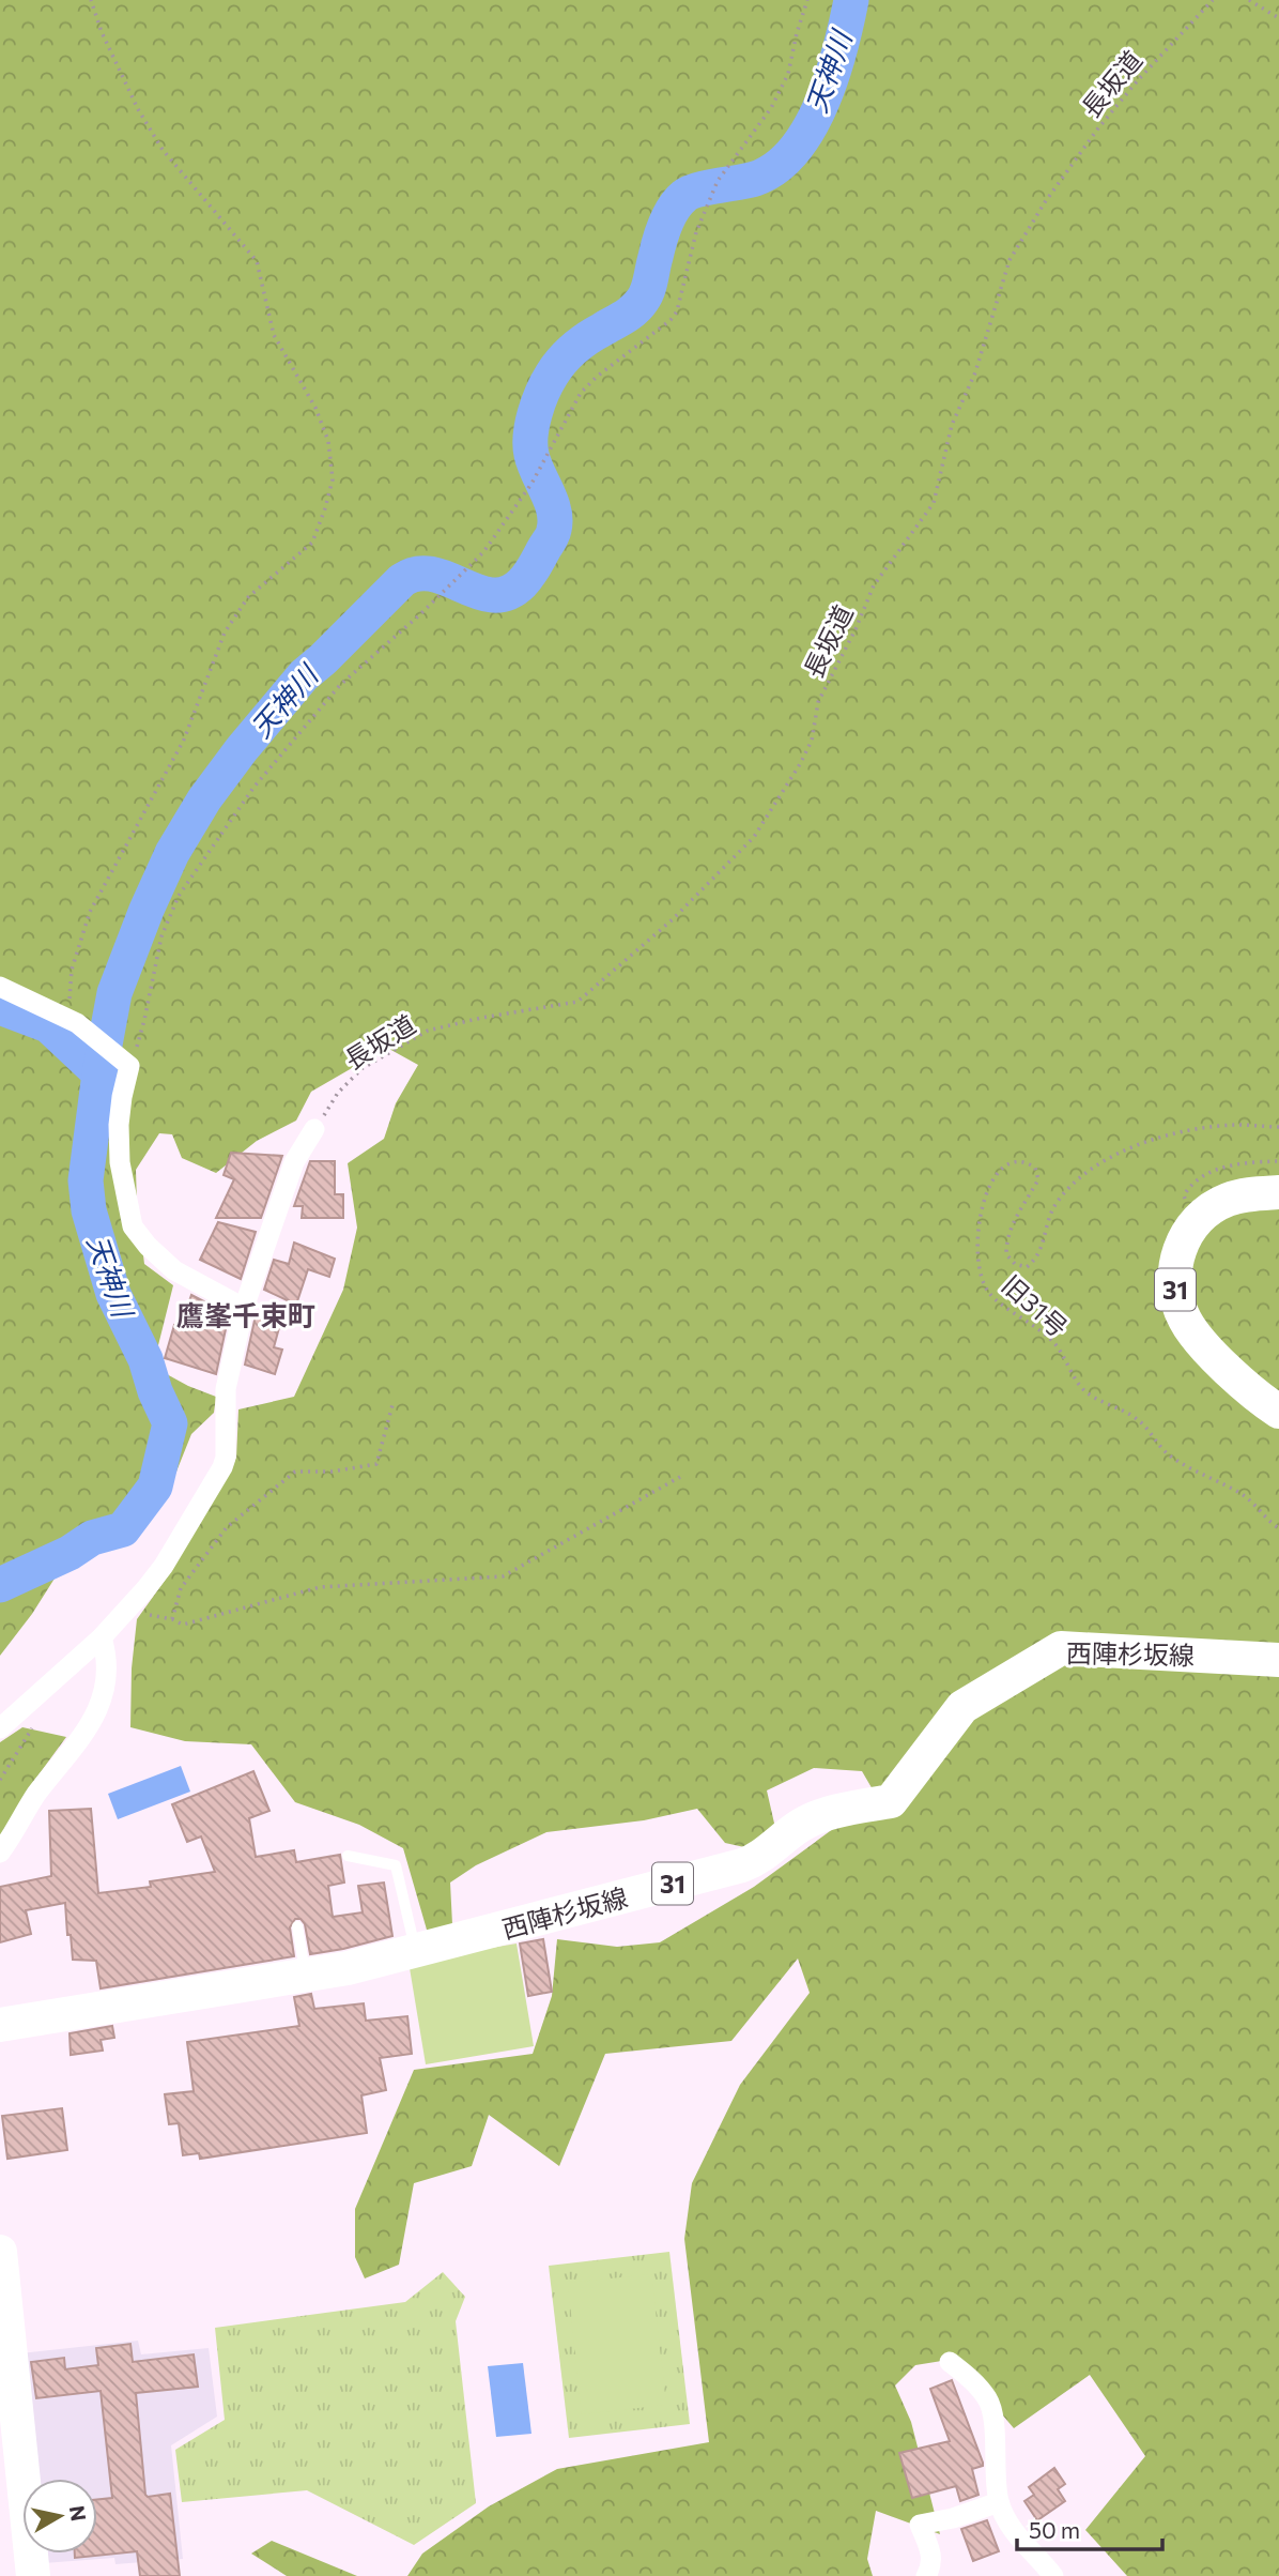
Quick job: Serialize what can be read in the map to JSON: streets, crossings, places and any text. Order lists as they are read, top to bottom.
{
  "streets": {
    "main road": ["31", "西陣杉坂線"],
    "path": ["長坂道", "旧31号"]
  },
  "districts": ["鷹峯千束町"],
  "water": ["天神川"],
  "scale_bar": "50 m",
  "north": "right"
}
